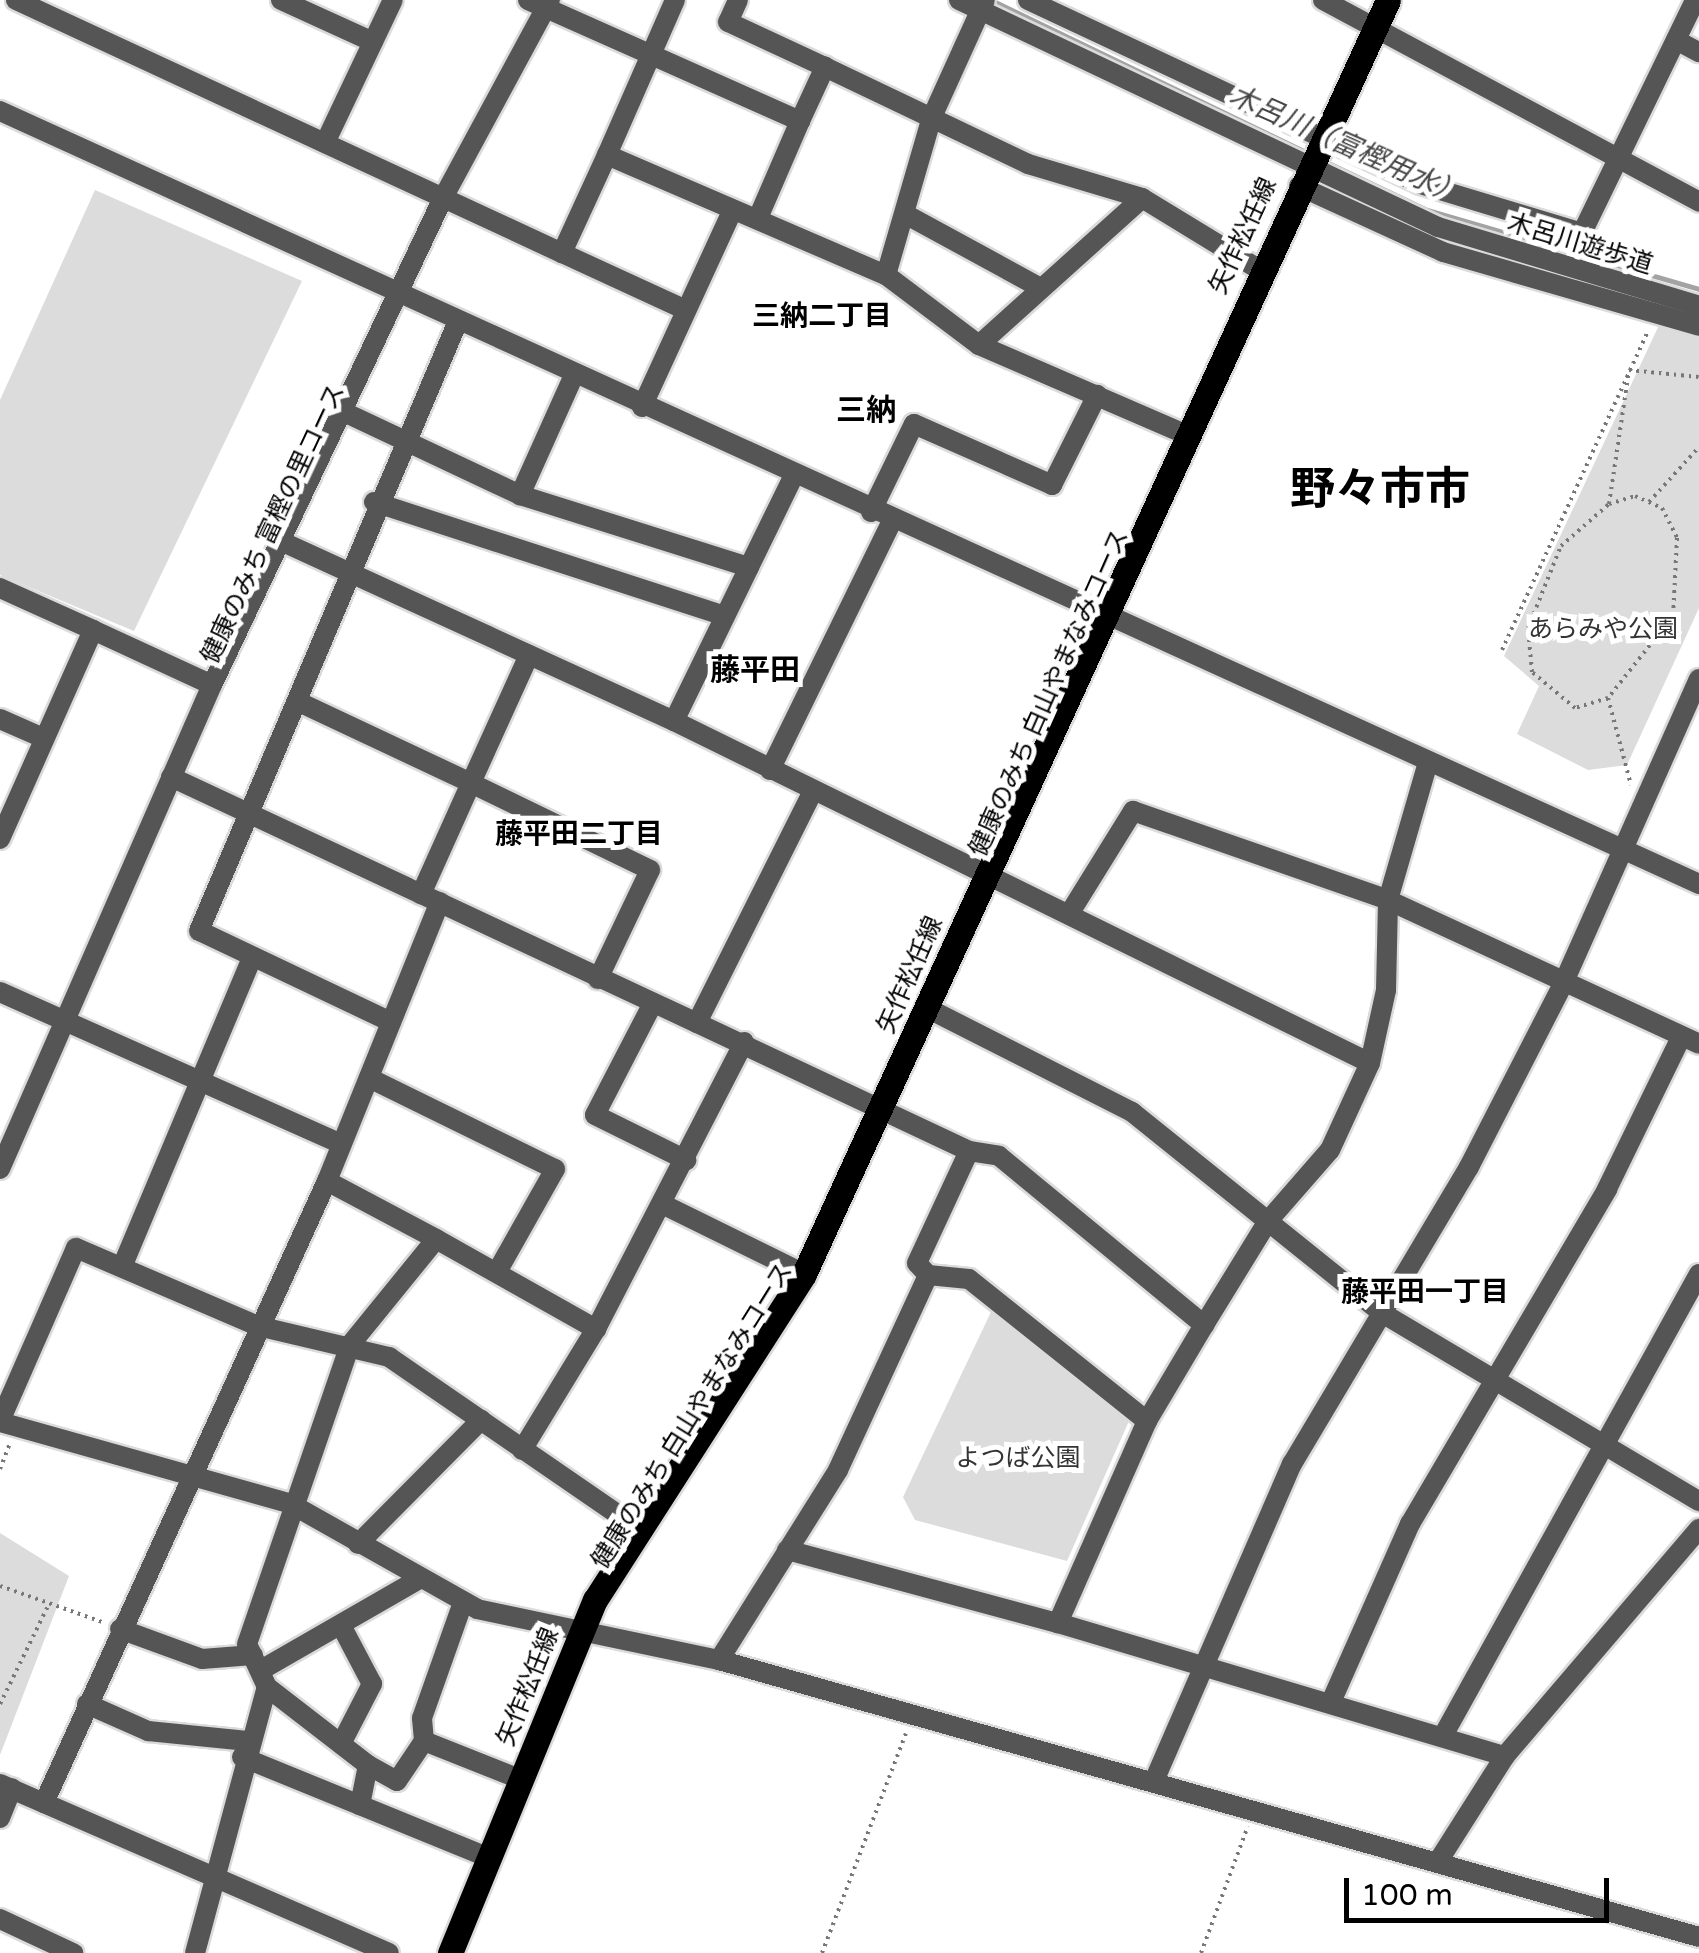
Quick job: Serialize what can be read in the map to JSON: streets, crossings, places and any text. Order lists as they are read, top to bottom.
{
  "streets": {
    "main road": ["矢作松任線"],
    "street": ["木呂川遊歩道"]
  },
  "crossings": [
    ["矢作松任線", "木呂川遊歩道"]
  ],
  "districts": [
    "三納二丁目",
    "三納",
    "野々市市",
    "藤平田",
    "藤平田二丁目",
    "藤平田一丁目"
  ],
  "water": ["木呂川（富樫用水）"],
  "parks": ["あらみや公園", "よつば公園"],
  "scale_bar": "100 m"
}
